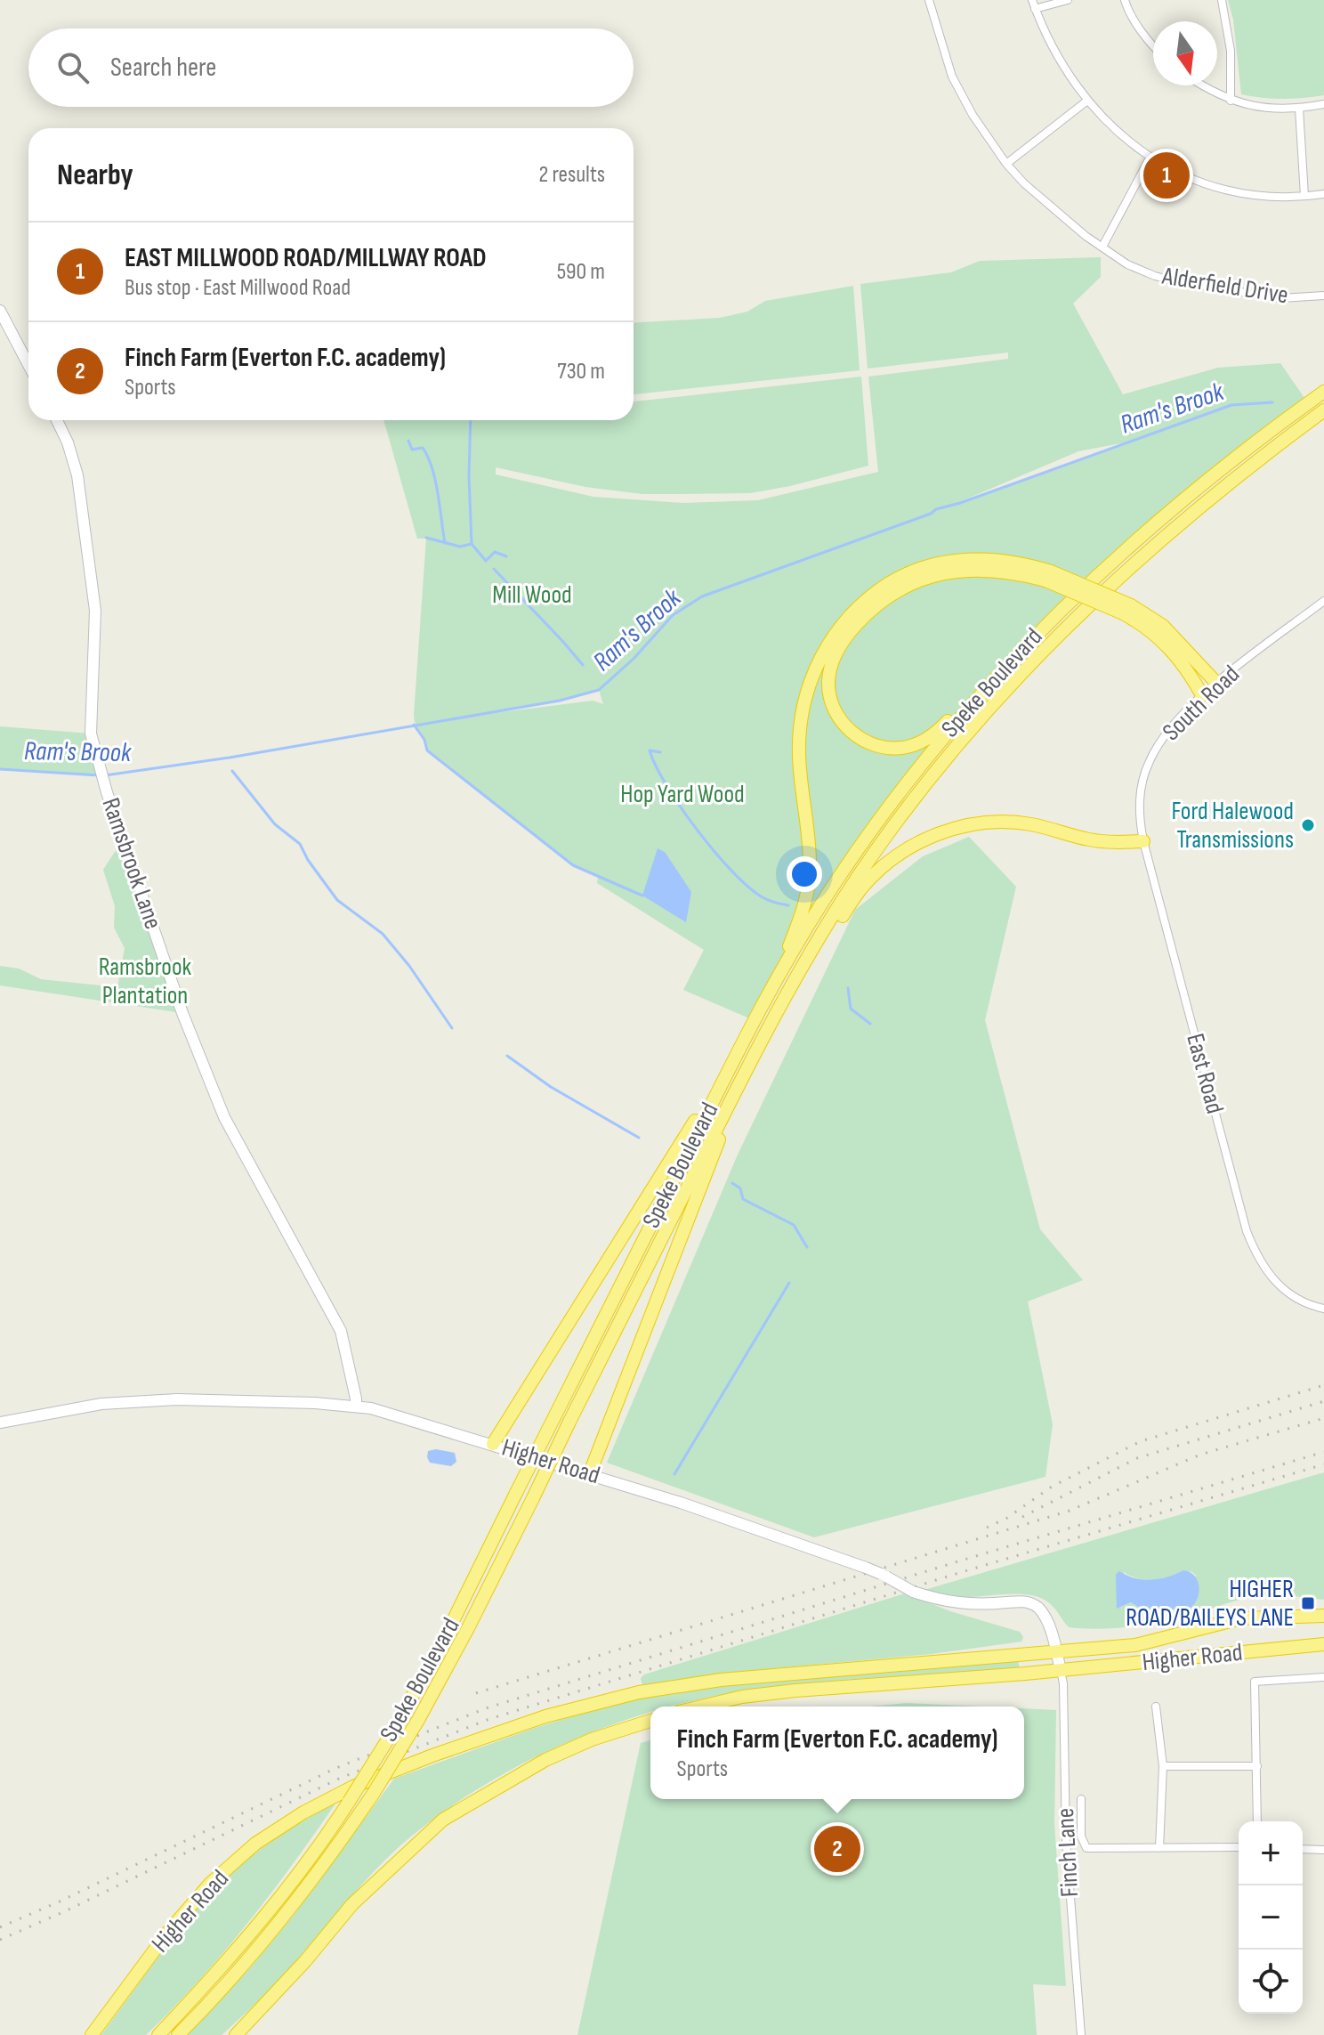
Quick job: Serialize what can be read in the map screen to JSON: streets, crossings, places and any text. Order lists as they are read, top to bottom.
{
  "streets": {
    "highway": ["Speke Boulevard", "Higher Road"],
    "street": [
      "Alderfield Drive",
      "South Road",
      "Ramsbrook Lane",
      "East Road",
      "Finch Lane"
    ]
  },
  "crossings": [
    ["South Road", "East Road"],
    ["Ramsbrook Lane", "Higher Road"],
    ["Higher Road", "Finch Lane"]
  ],
  "water": ["Ram's Brook"],
  "parks": ["Mill Wood", "Hop Yard Wood", "Ramsbrook Plantation"],
  "places": {
    "other": ["Ford Halewood Transmissions"],
    "transit": ["HIGHER ROAD/BAILEYS LANE"]
  },
  "north": "bottom",
  "page": {
    "search": "Search here",
    "heading": ["Nearby", "2 results"],
    "pins": ["1", "2"],
    "list": [
      {
        "mark": "1",
        "name": "EAST MILLWOOD ROAD/MILLWAY ROAD",
        "note": "Bus stop · East Millwood Road",
        "value": "590 m"
      },
      {
        "mark": "2",
        "name": "Finch Farm (Everton F.C. academy)",
        "note": "Sports",
        "value": "730 m"
      }
    ],
    "popup": ["Finch Farm (Everton F.C. academy)", "Sports"],
    "map_buttons": ["+", "−"]
  }
}
